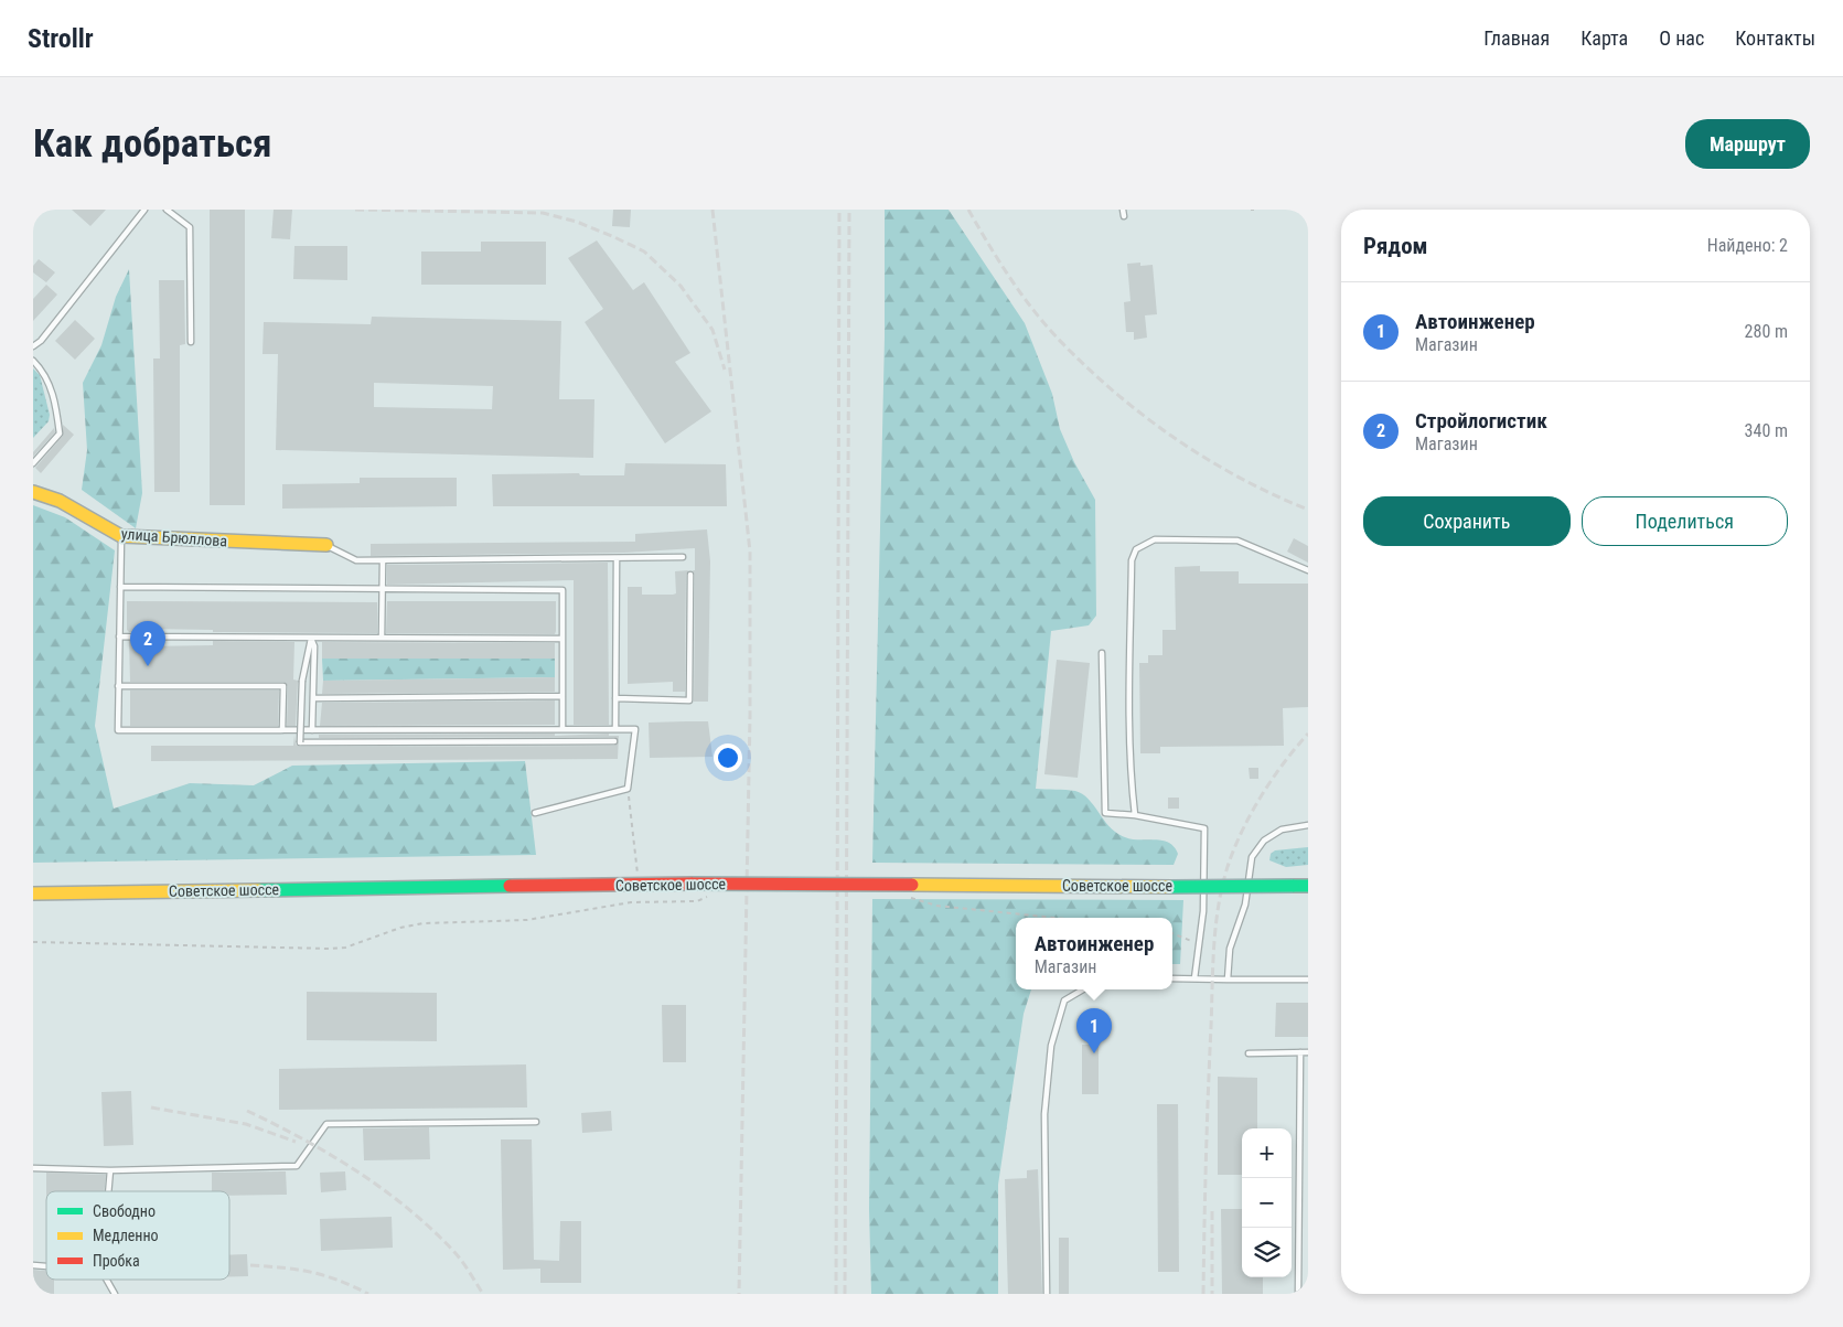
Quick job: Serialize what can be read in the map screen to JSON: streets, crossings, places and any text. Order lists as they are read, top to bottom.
{
  "streets": {
    "main road": ["улица Брюллова", "Советское шоссе"]
  },
  "legend": ["Свободно", "Медленно", "Пробка"],
  "page": {
    "header": "Strollr",
    "nav": [
      "Главная",
      "Карта",
      "О нас",
      "Контакты"
    ],
    "buttons": [
      "Маршрут",
      ["Сохранить", "Поделиться"]
    ],
    "title": "Как добраться",
    "heading": ["Рядом", "Найдено: 2"],
    "list": [
      {
        "mark": "1",
        "name": "Автоинженер",
        "note": "Магазин",
        "value": "280 m"
      },
      {
        "mark": "2",
        "name": "Стройлогистик",
        "note": "Магазин",
        "value": "340 m"
      }
    ],
    "pins": ["2", "1"],
    "popup": ["Автоинженер", "Магазин"],
    "map_buttons": ["+", "−"]
  }
}
